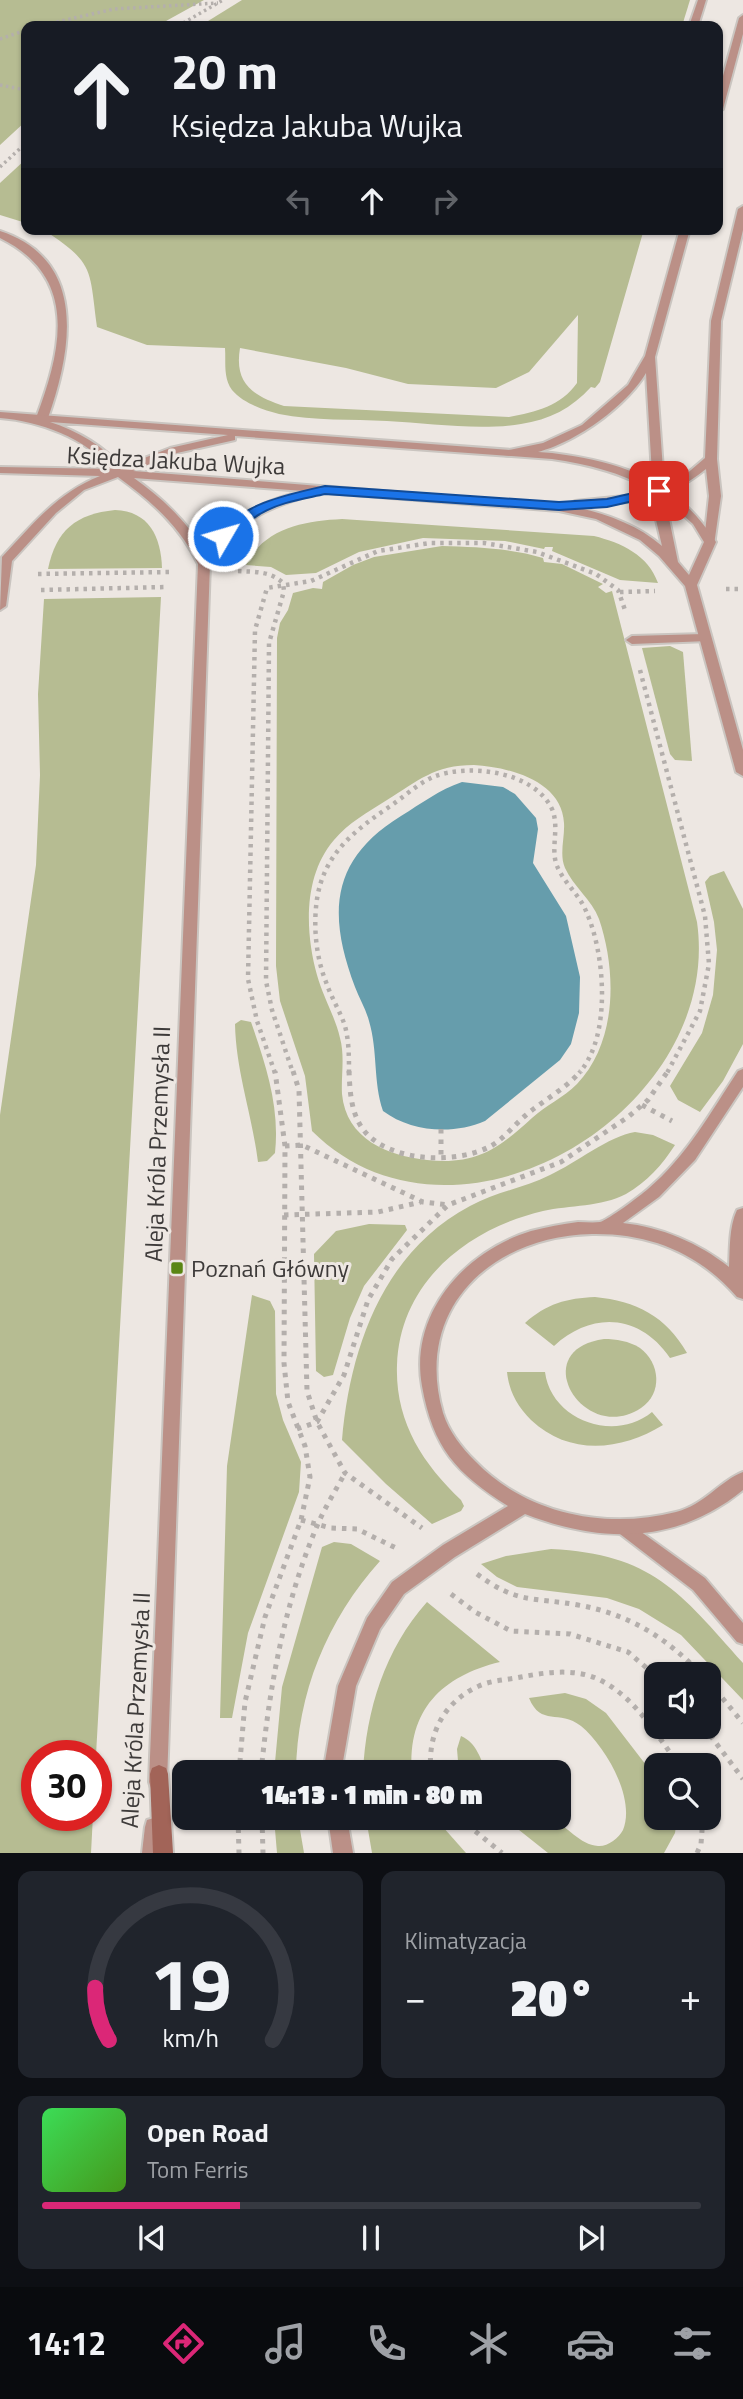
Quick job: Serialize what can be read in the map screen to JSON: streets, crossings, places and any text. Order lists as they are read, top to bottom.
{
  "streets": {
    "street": ["Księdza Jakuba Wujka", "Aleja Króla Przemysła II"]
  },
  "places": {
    "transit": ["Poznań Główny"]
  },
  "page": {
    "turn": ["20 m", "Księdza Jakuba Wujka"],
    "limit": "30",
    "trip": "14:13 · 1 min · 80 m",
    "tile": "Klimatyzacja",
    "heat": ["−", "20°", "+"],
    "song": ["Open Road", "Tom Ferris"],
    "tabs": "14:12",
    "gauge": ["19", "km/h"]
  }
}
